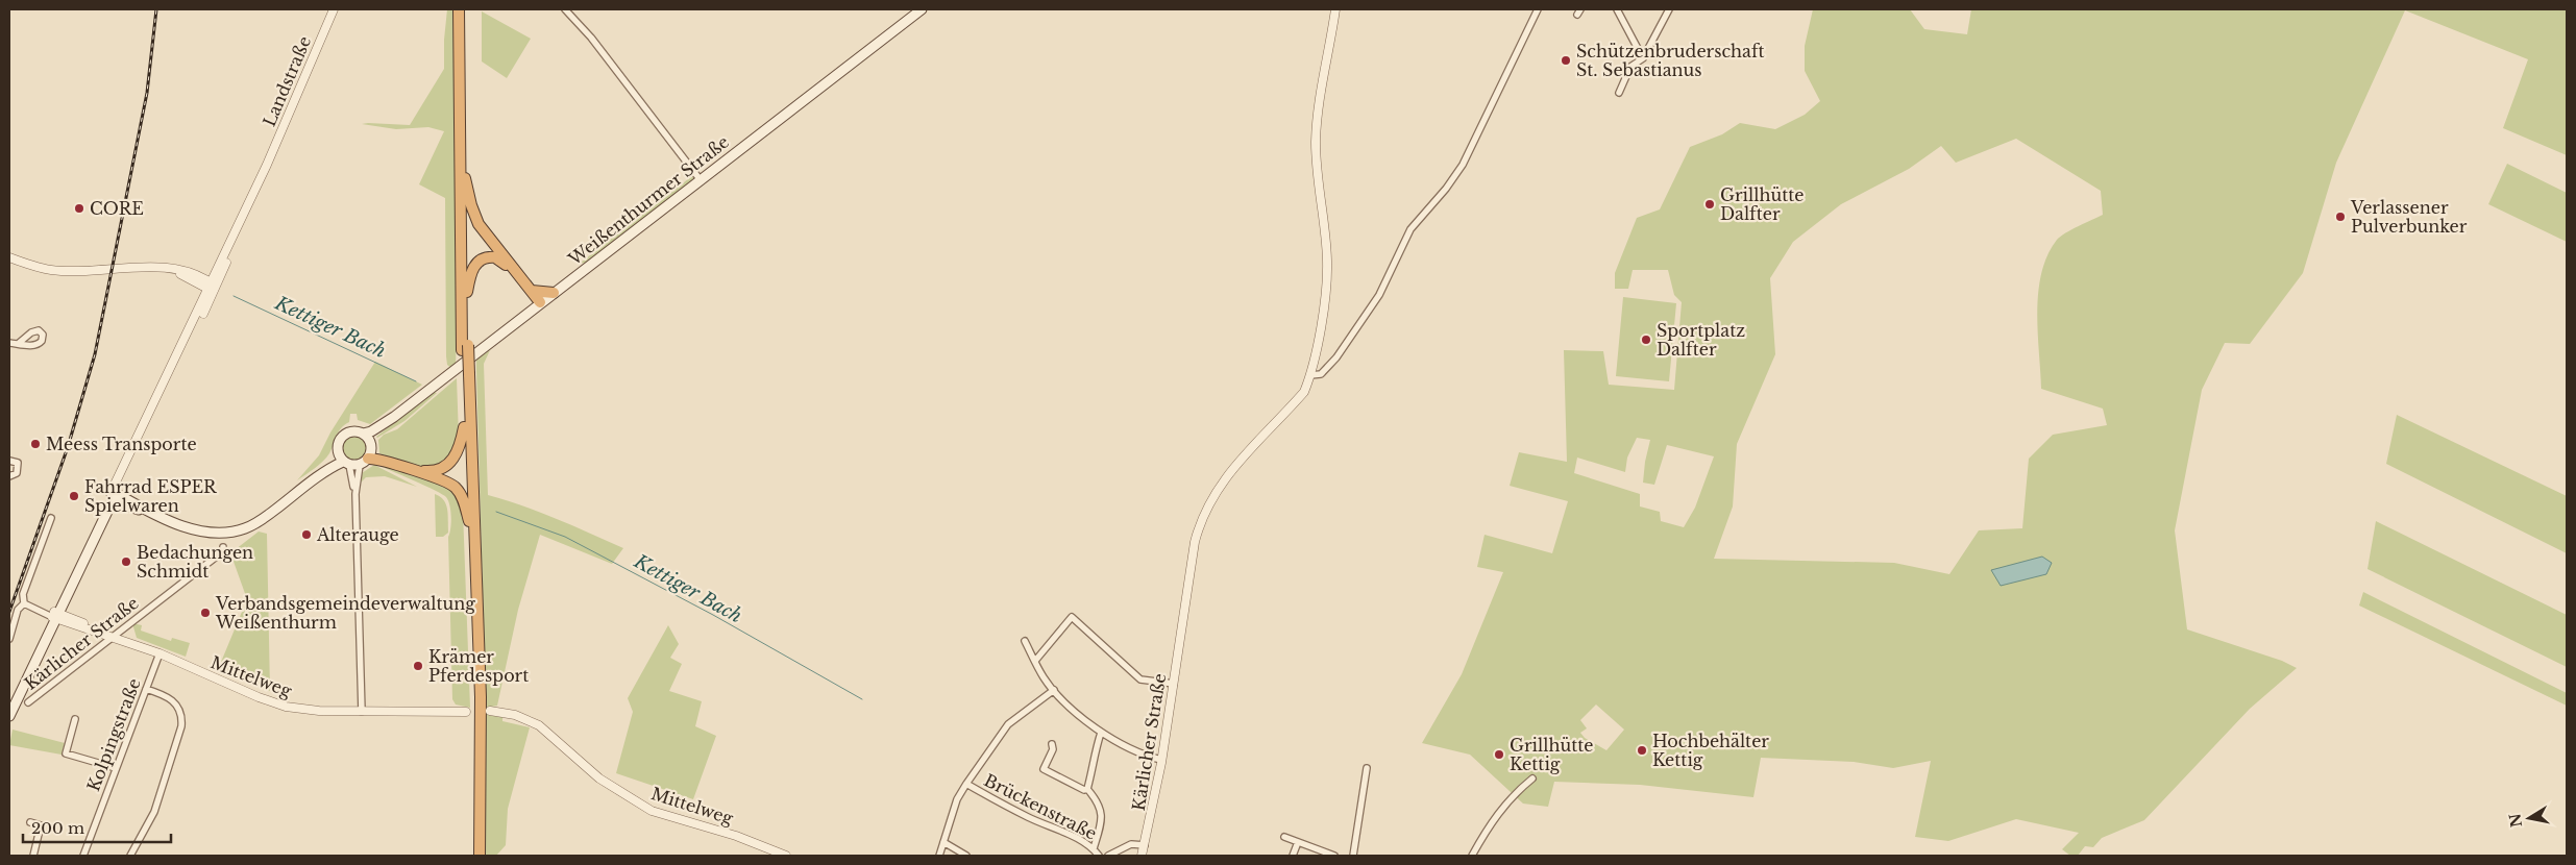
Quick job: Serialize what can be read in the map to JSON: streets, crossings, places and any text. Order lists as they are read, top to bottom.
{
  "streets": {
    "main road": ["Weißenthurmer Straße"],
    "street": [
      "Landstraße",
      "Kärlicher Straße",
      "Mittelweg",
      "Kolpingstraße",
      "Brückenstraße"
    ]
  },
  "crossings": [
    ["Kärlicher Straße", "Mittelweg"],
    ["Mittelweg", "Kolpingstraße"]
  ],
  "water": ["Kettiger Bach"],
  "places": [
    "Schützenbruderschaft St. Sebastianus",
    "Grillhütte Dalfter",
    "CORE",
    "Verlassener Pulverbunker",
    "Sportplatz Dalfter",
    "Meess Transporte",
    "Fahrrad ESPER Spielwaren",
    "Alterauge",
    "Bedachungen Schmidt",
    "Verbandsgemeindeverwaltung Weißenthurm",
    "Krämer Pferdesport",
    "Hochbehälter Kettig",
    "Grillhütte Kettig"
  ],
  "scale_bar": "200 m",
  "north": "left"
}
